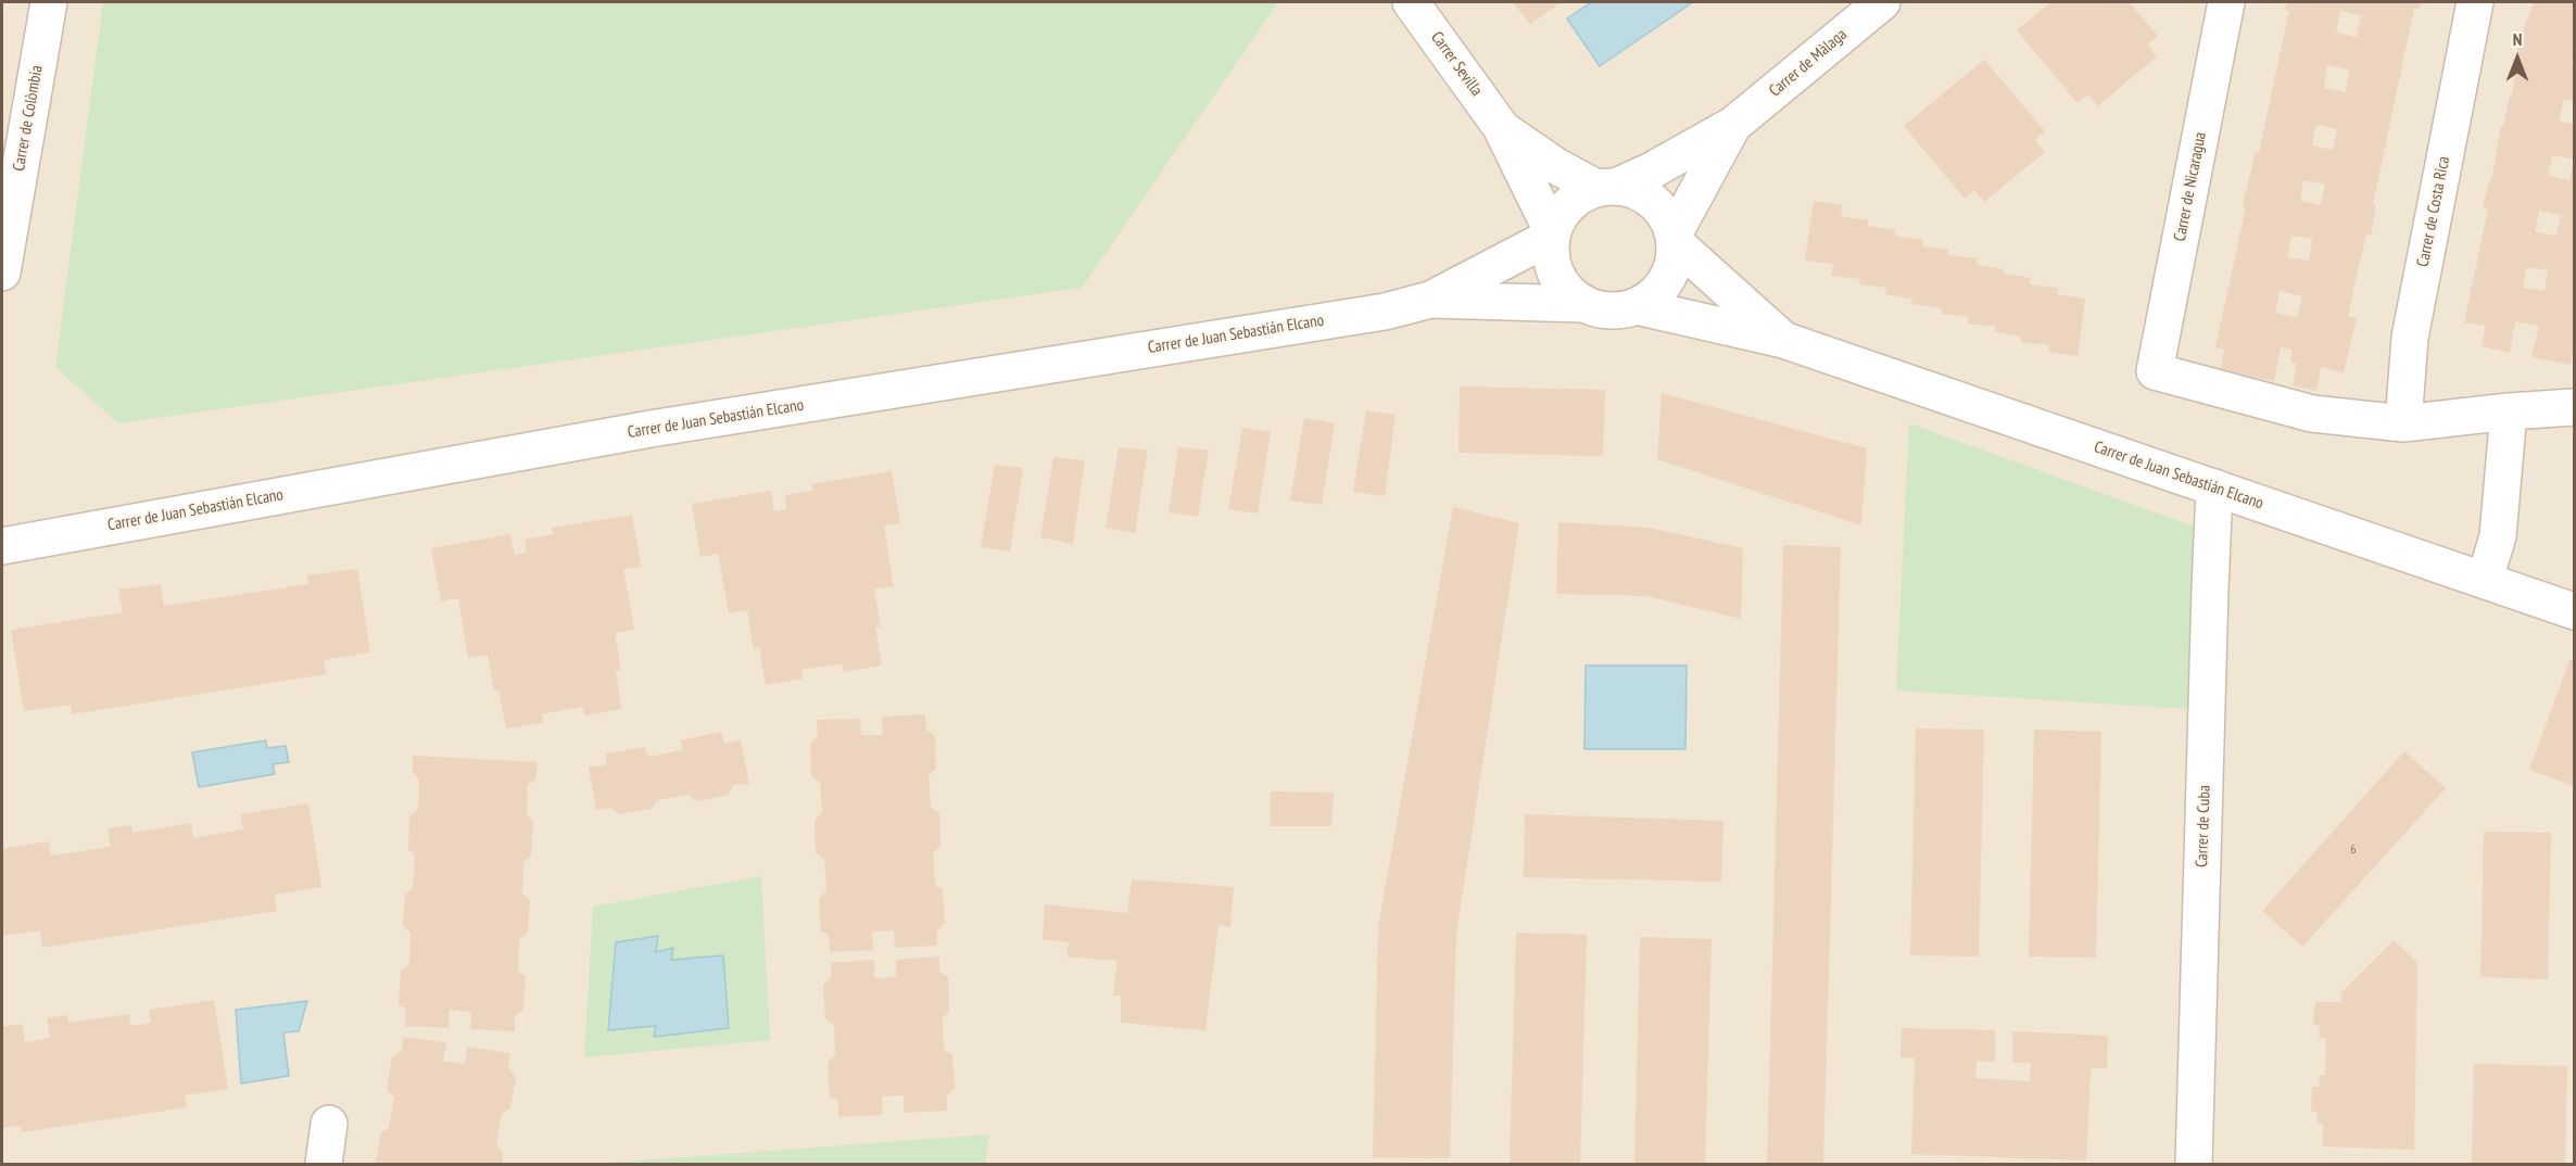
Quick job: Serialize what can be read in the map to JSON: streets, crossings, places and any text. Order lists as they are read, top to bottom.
{
  "streets": {
    "street": [
      "Carrer de Màlaga",
      "Carrer Sevilla",
      "Carrer de Colòmbia",
      "Carrer de Nicaragua",
      "Carrer de Costa Rica",
      "Carrer de Juan Sebastián Elcano",
      "Carrer de Cuba"
    ]
  },
  "crossings": [
    ["Carrer de Màlaga", "Carrer Sevilla"],
    ["Carrer de Màlaga", "Carrer de Juan Sebastián Elcano"],
    ["Carrer Sevilla", "Carrer de Juan Sebastián Elcano"],
    ["Carrer de Nicaragua", "Carrer de Costa Rica"],
    ["Carrer de Juan Sebastián Elcano", "Carrer de Cuba"]
  ],
  "house_numbers": ["6"],
  "north": "top"
}
